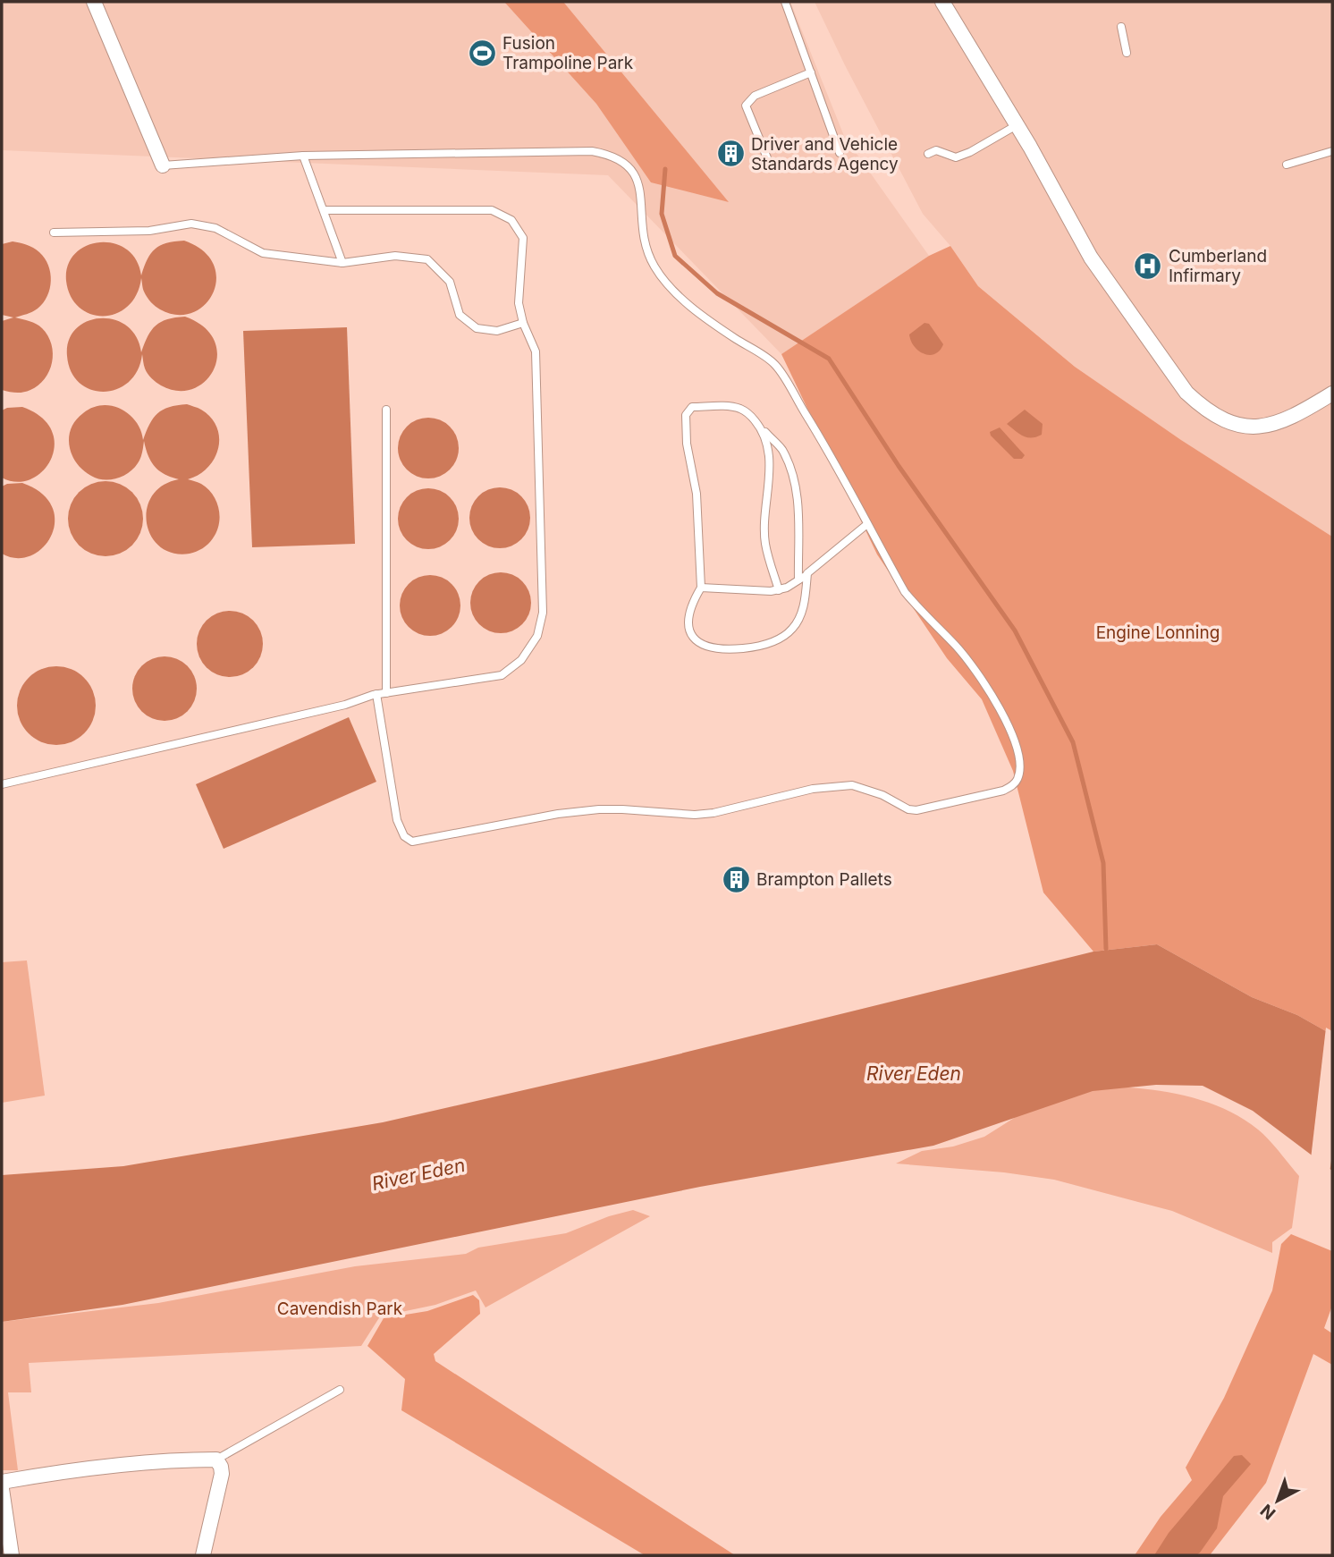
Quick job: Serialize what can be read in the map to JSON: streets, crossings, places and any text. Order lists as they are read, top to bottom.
{
  "water": ["River Eden"],
  "parks": ["Engine Lonning", "Cavendish Park"],
  "places": {
    "sports": ["Fusion Trampoline Park"],
    "building": ["Driver and Vehicle Standards Agency", "Brampton Pallets"],
    "hospital": ["Cumberland Infirmary"]
  },
  "north": "bottom left"
}
